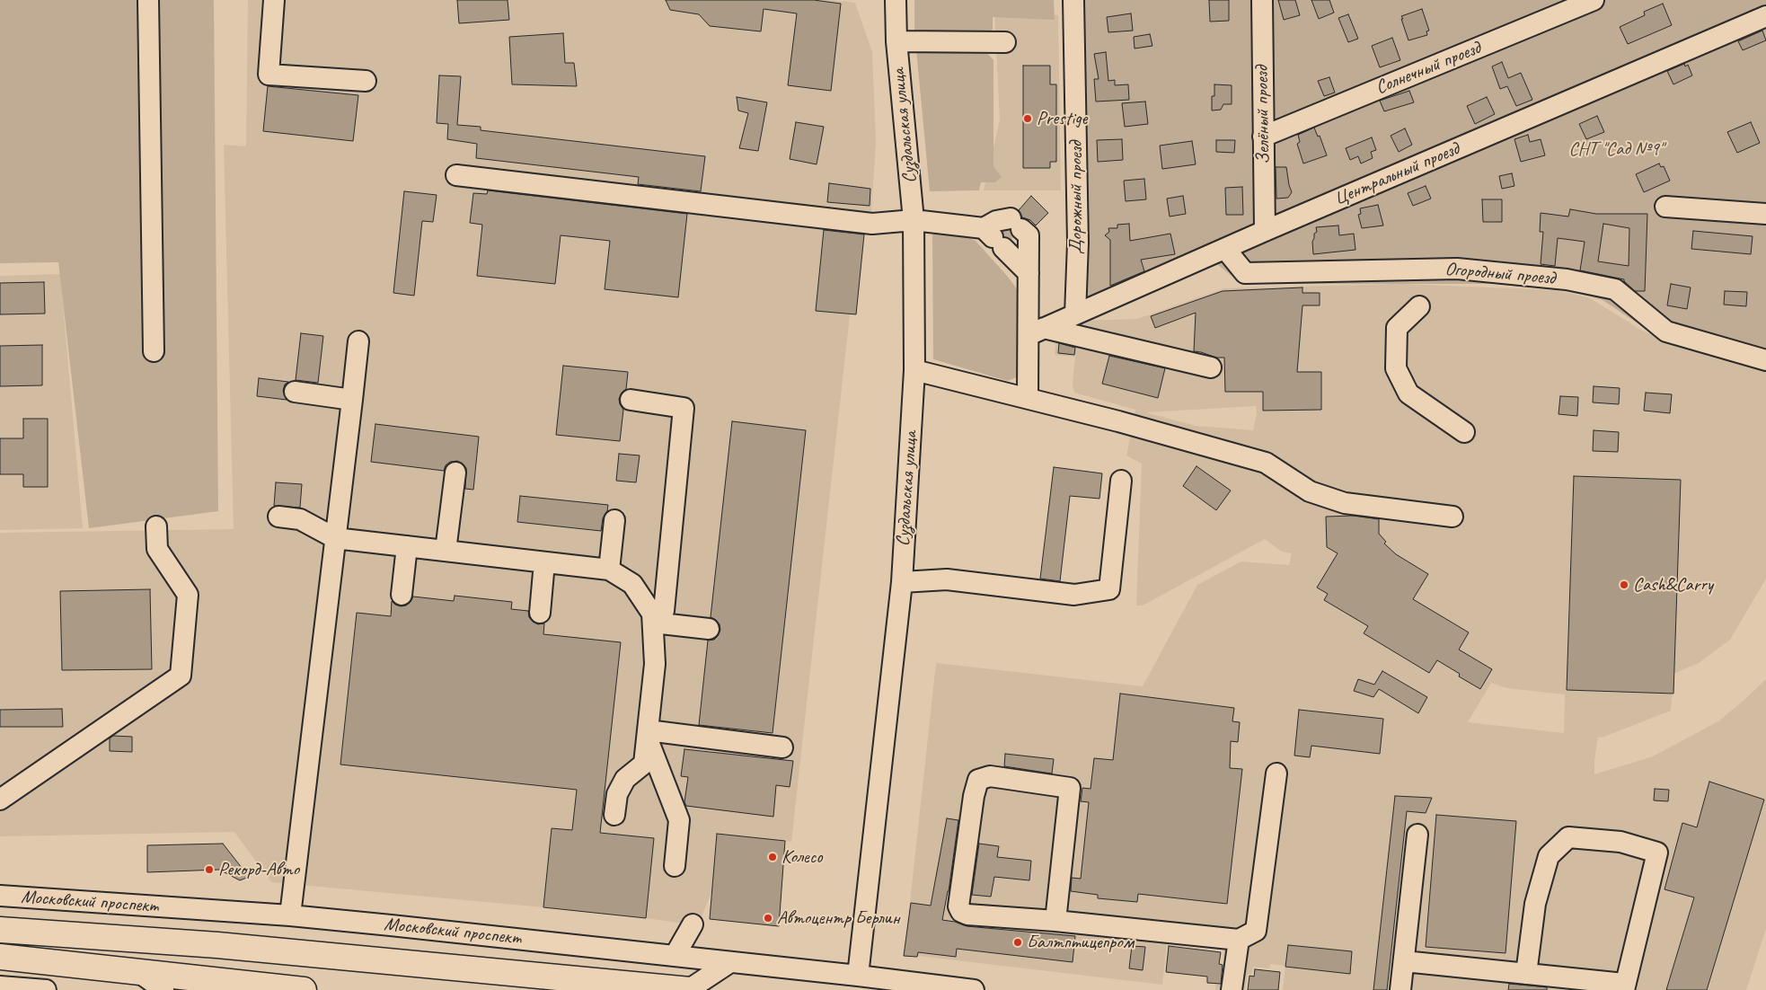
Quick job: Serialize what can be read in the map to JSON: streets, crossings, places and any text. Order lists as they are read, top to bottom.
{
  "streets": {
    "main road": ["Московский проспект"],
    "street": [
      "Солнечный проезд",
      "Зелёный проезд",
      "Суздальская улица",
      "Центральный проезд",
      "Дорожный проезд",
      "Огородный проезд"
    ]
  },
  "crossings": [
    ["Солнечный проезд", "Зелёный проезд"],
    ["Зелёный проезд", "Центральный проезд"],
    ["Суздальская улица", "Московский проспект"],
    ["Центральный проезд", "Дорожный проезд"],
    ["Центральный проезд", "Огородный проезд"]
  ],
  "parks": ["СНТ \"Сад №9\""],
  "places": [
    "Prestige",
    "Cash&Carry",
    "Колесо",
    "Рекорд-Авто",
    "Автоцентр Берлин",
    "Балтптицепром"
  ]
}
